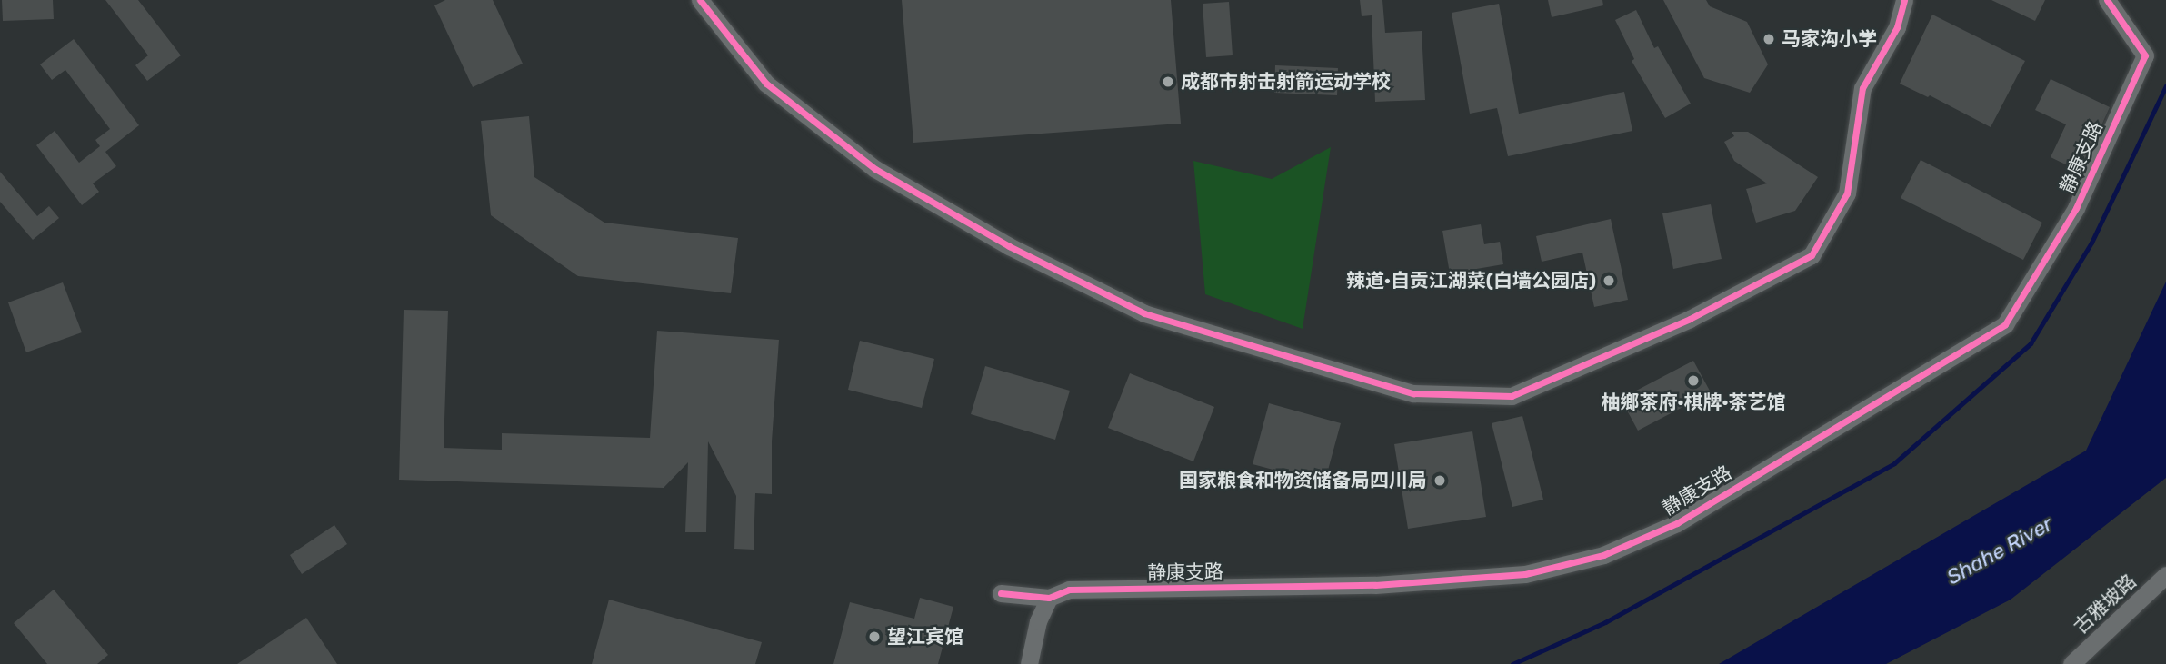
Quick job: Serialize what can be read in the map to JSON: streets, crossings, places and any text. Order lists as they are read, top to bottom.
{
  "streets": {
    "street": ["静康支路", "古雅坡路"]
  },
  "water": ["Shahe River"],
  "places": [
    "马家沟小学",
    "成都市射击射箭运动学校",
    "辣道·自贡江湖菜(白墙公园店)",
    "柚鄉茶府·棋牌·茶艺馆",
    "国家粮食和物资储备局四川局",
    "望江宾馆"
  ]
}
